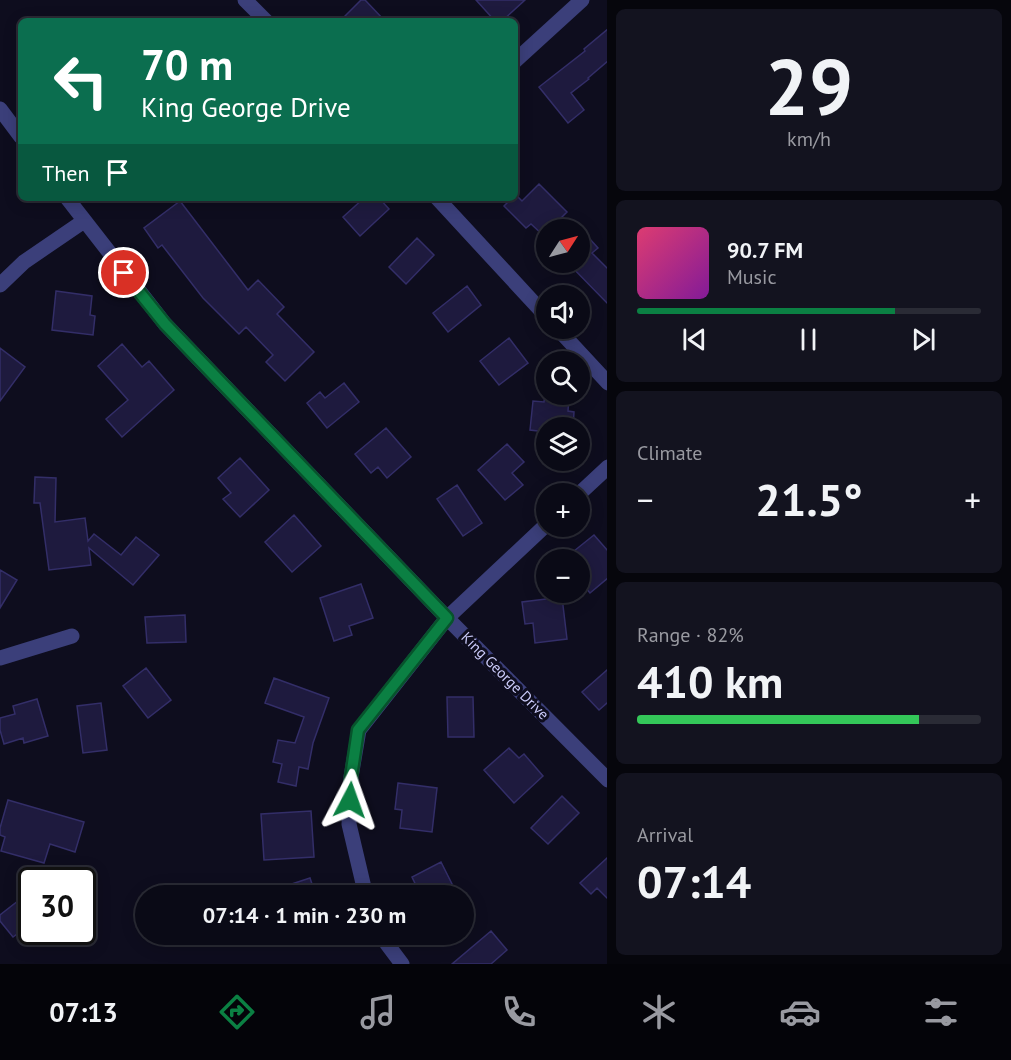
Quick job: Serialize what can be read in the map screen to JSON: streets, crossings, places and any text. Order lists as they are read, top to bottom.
{
  "streets": {
    "street": ["King George Drive"]
  },
  "north": "top right",
  "page": {
    "tile": [
      ["29", "km/h"],
      "Climate",
      ["Range · 82%", "410 km"],
      ["Arrival", "07:14"]
    ],
    "turn": ["70 m", "King George Drive"],
    "then": "Then",
    "map_buttons": ["+", "−"],
    "song": ["90.7 FM", "Music"],
    "heat": ["−", "21.5°", "+"],
    "limit": "30",
    "trip": "07:14 · 1 min · 230 m",
    "tabs": "07:13"
  }
}
